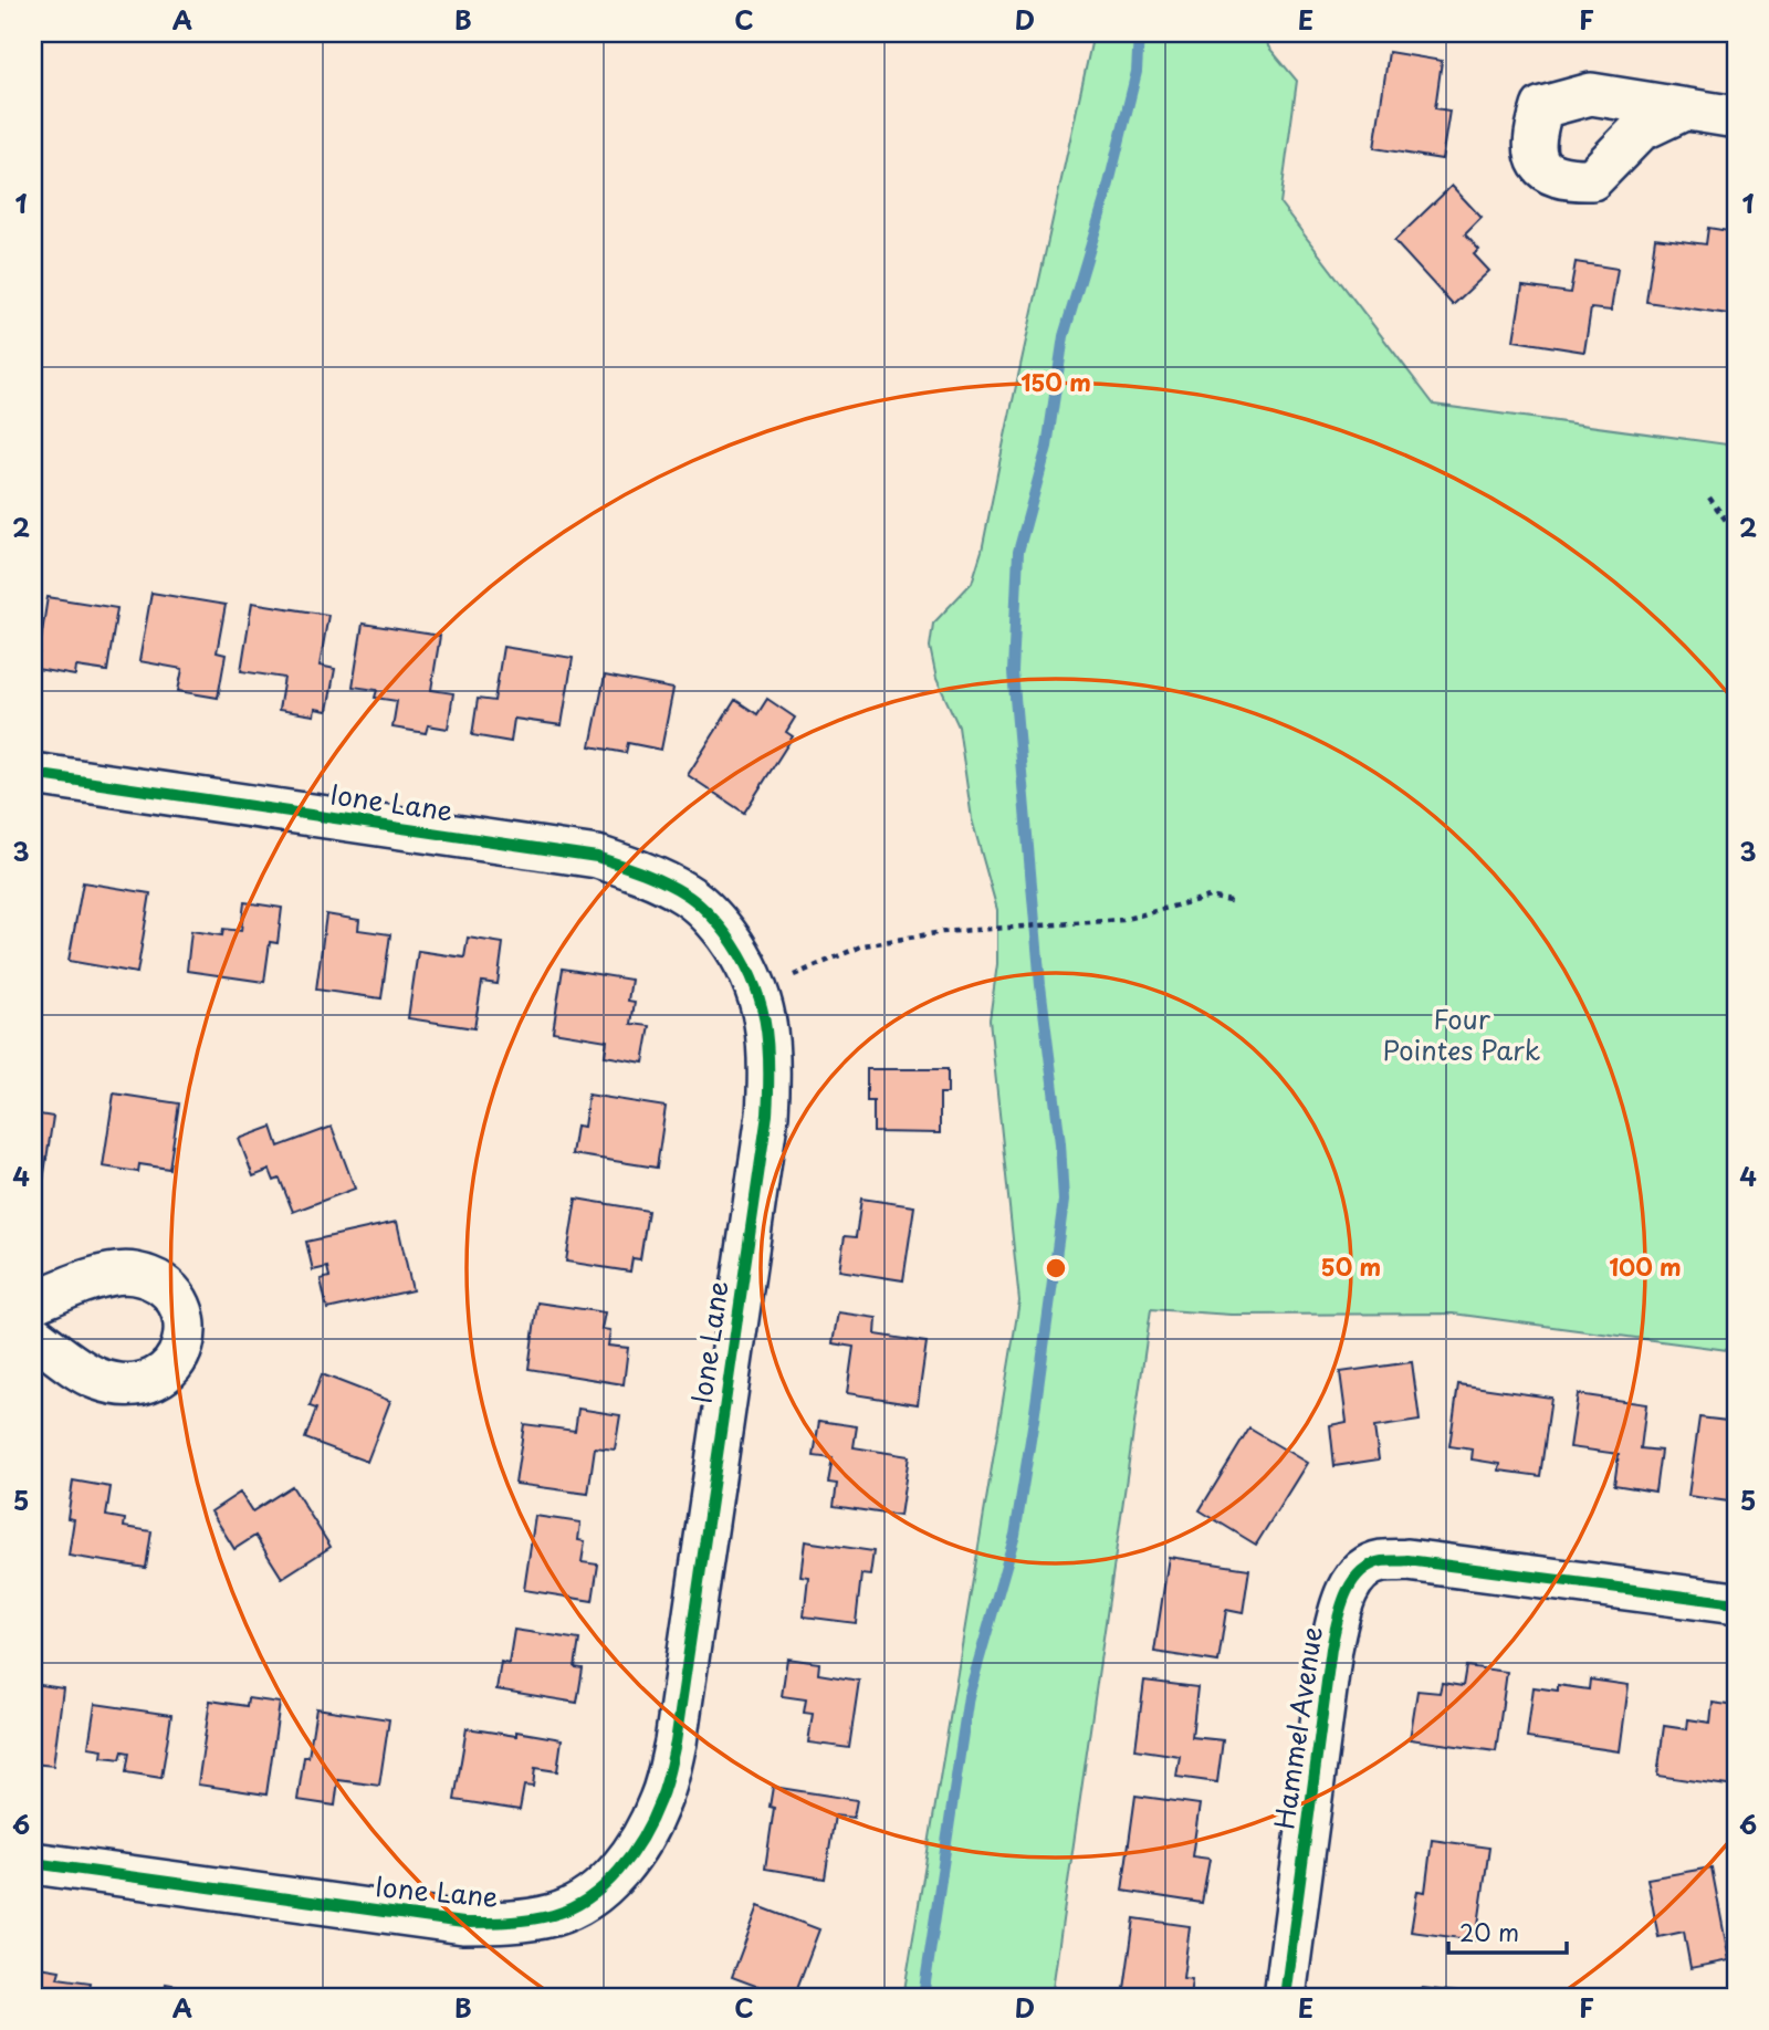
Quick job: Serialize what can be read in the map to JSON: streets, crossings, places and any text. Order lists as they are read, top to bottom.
{
  "streets": {
    "street": ["Ione Lane", "Hammel Avenue"]
  },
  "parks": ["Four Pointes Park"],
  "scale_bar": "20 m",
  "grid": {
    "columns": [
      "A",
      "B",
      "C",
      "D",
      "E",
      "F"
    ],
    "rows": [
      "1",
      "2",
      "3",
      "4",
      "5",
      "6"
    ]
  },
  "rings": ["150 m", "50 m", "100 m"]
}
